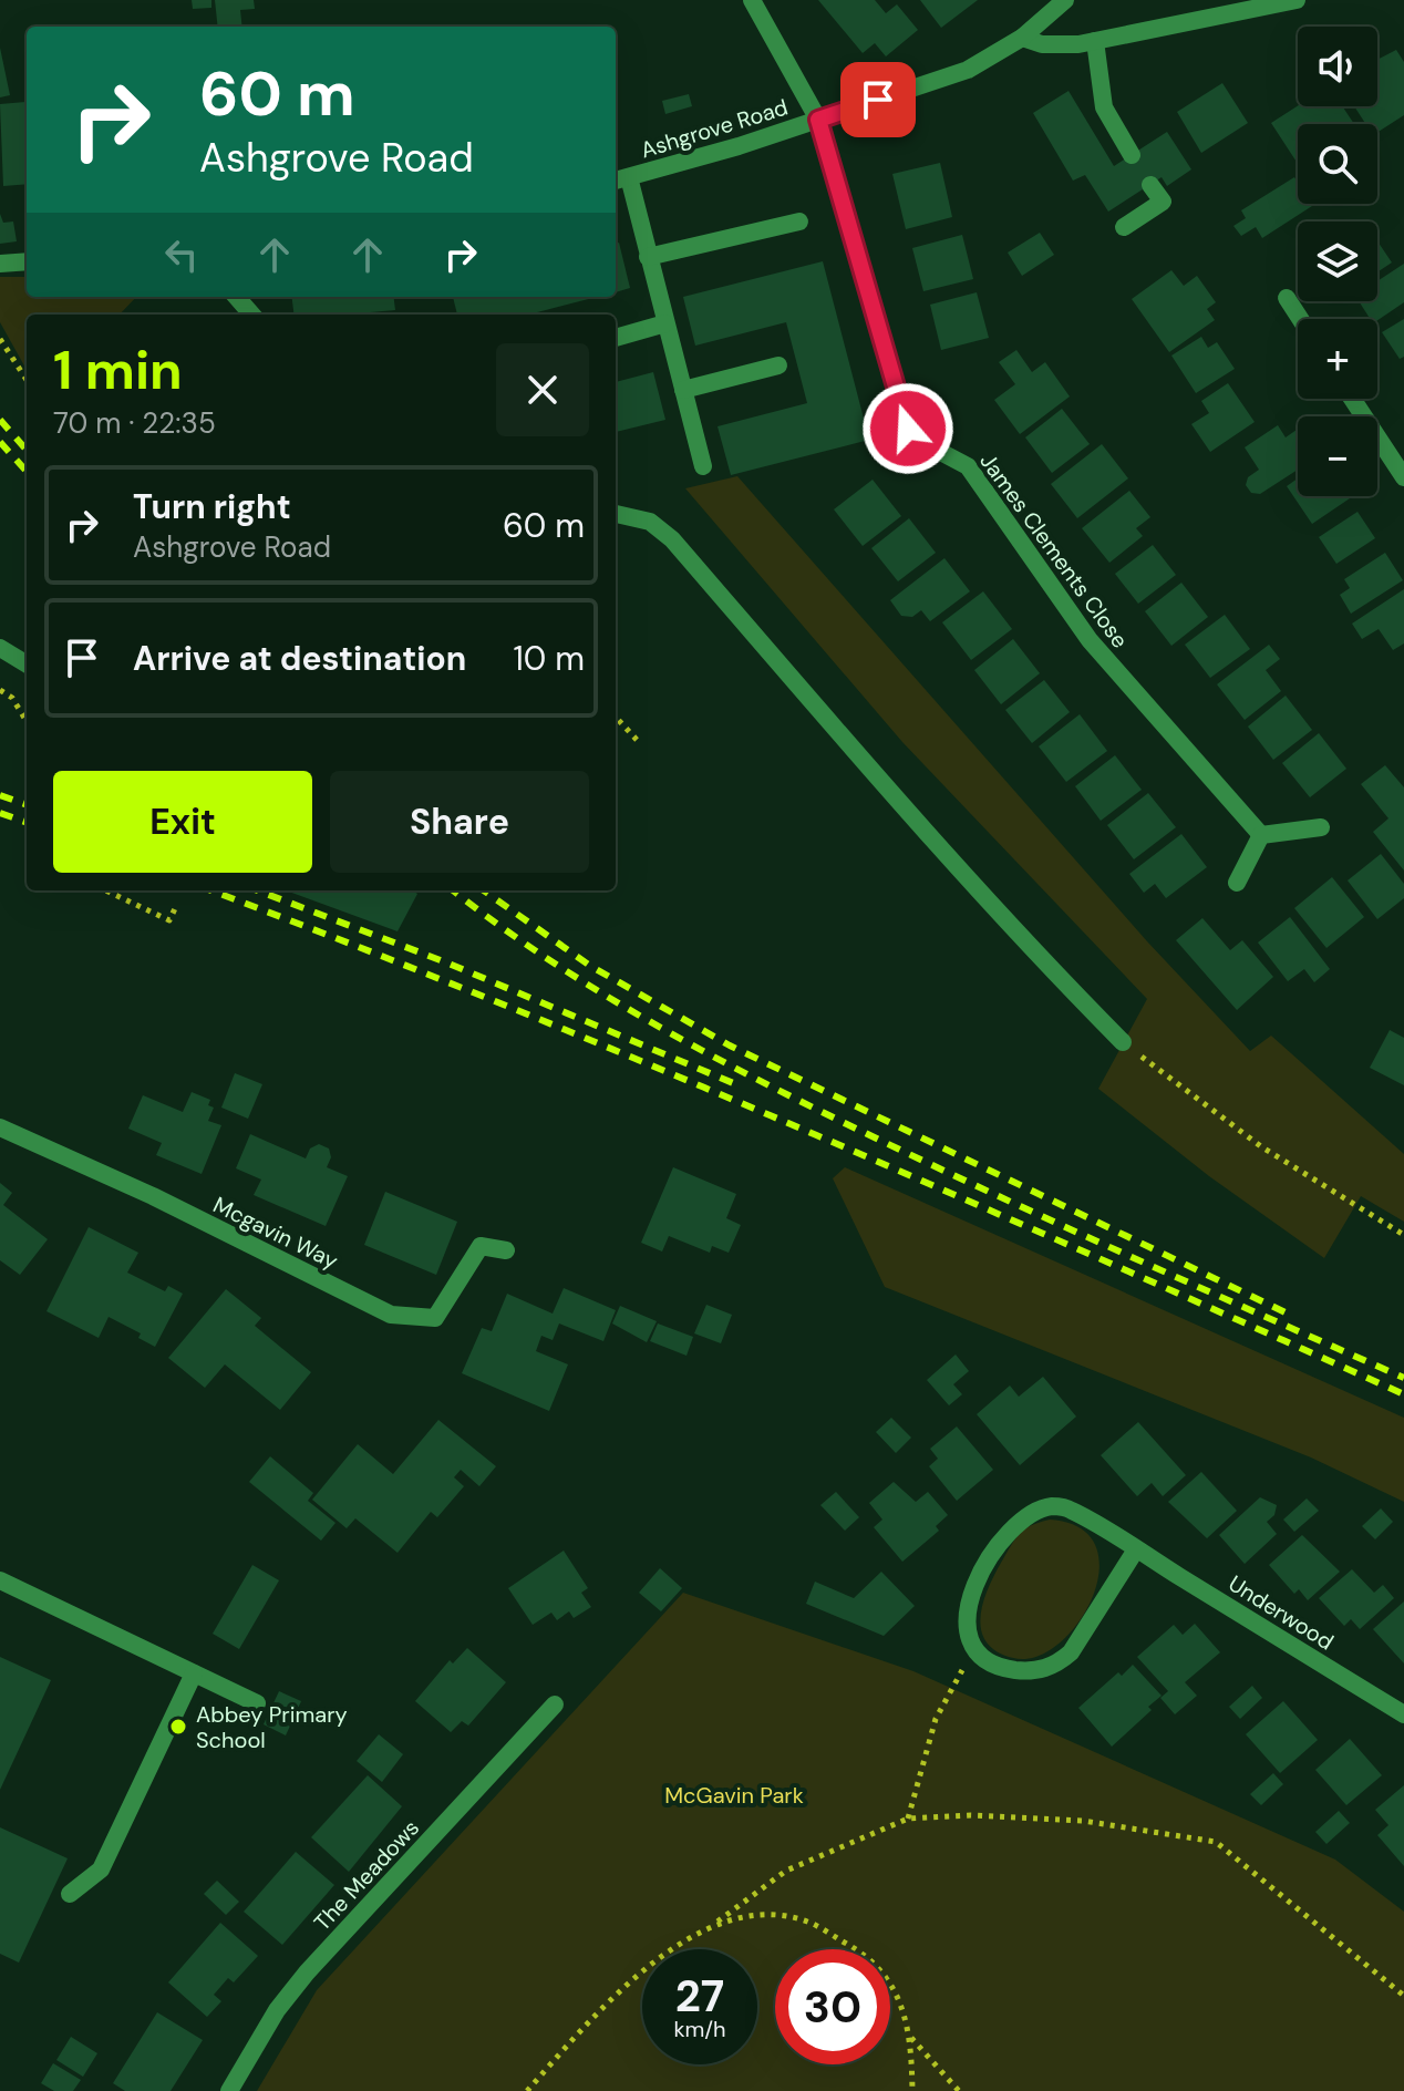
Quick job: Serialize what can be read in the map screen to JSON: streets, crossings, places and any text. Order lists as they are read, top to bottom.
{
  "streets": {
    "street": [
      "Ashgrove Road",
      "James Clements Close",
      "Mcgavin Way",
      "Underwood",
      "The Meadows"
    ]
  },
  "crossings": [
    ["Ashgrove Road", "James Clements Close"]
  ],
  "parks": ["McGavin Park"],
  "places": ["Abbey Primary School"],
  "page": {
    "map_buttons": ["+", "−"],
    "turn": ["60 m", "Ashgrove Road"],
    "heading": ["1 min", "70 m · 22:35"],
    "list": [
      {
        "name": "Turn right",
        "note": "Ashgrove Road",
        "value": "60 m"
      },
      {
        "name": "Arrive at destination",
        "value": "10 m"
      }
    ],
    "buttons": ["Exit", "Share"],
    "speed": "27 km/h",
    "limit": "30"
  }
}
